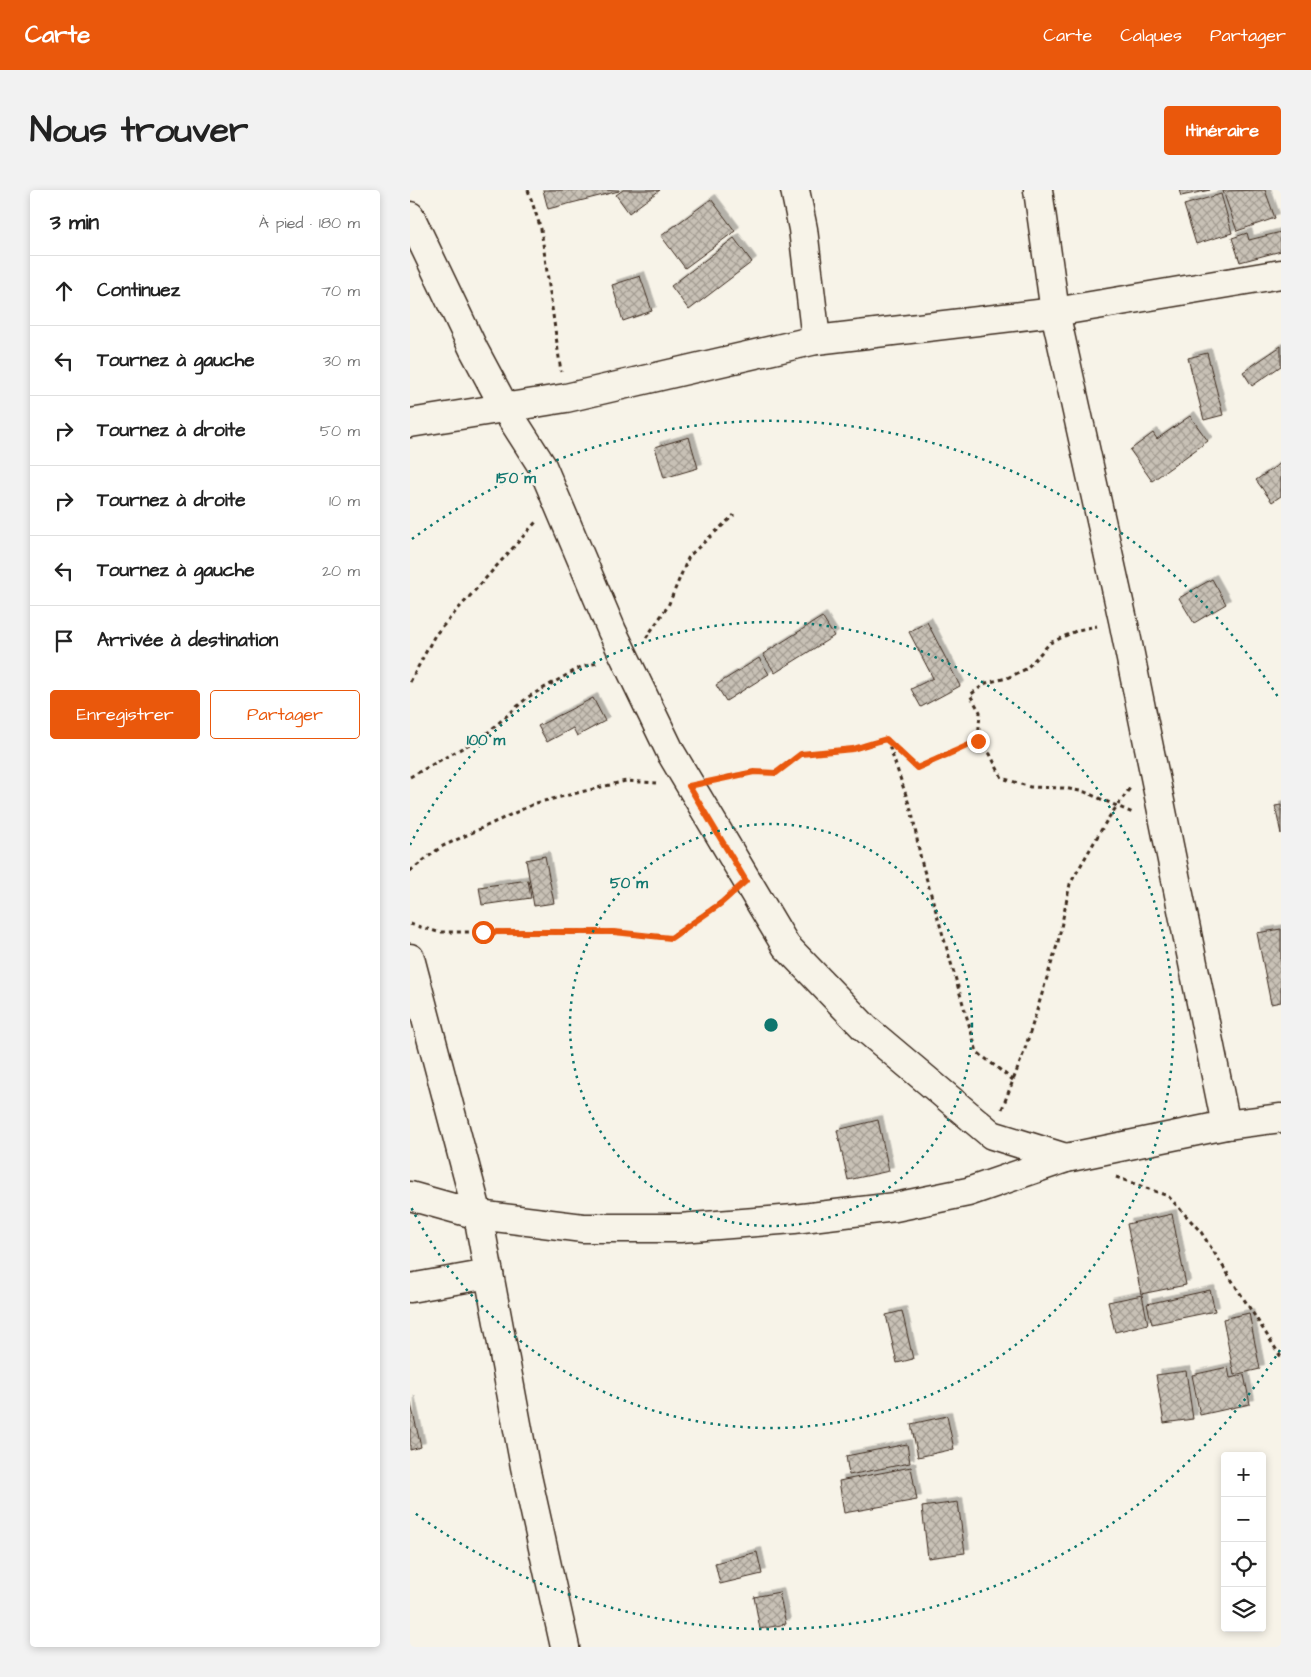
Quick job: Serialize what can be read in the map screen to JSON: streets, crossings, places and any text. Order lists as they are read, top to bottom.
{
  "page": {
    "header": "Carte",
    "nav": ["Carte", "Calques", "Partager"],
    "title": "Nous trouver",
    "buttons": [
      "Itinéraire",
      ["Enregistrer", "Partager"]
    ],
    "heading": ["3 min", "À pied · 180 m"],
    "list": [
      ["Continuez", "70 m"],
      ["Tournez à gauche", "30 m"],
      ["Tournez à droite", "50 m"],
      ["Tournez à droite", "10 m"],
      ["Tournez à gauche", "20 m"],
      "Arrivée à destination"
    ],
    "map_buttons": ["+", "−"]
  },
  "rings": ["150 m", "100 m", "50 m"]
}
